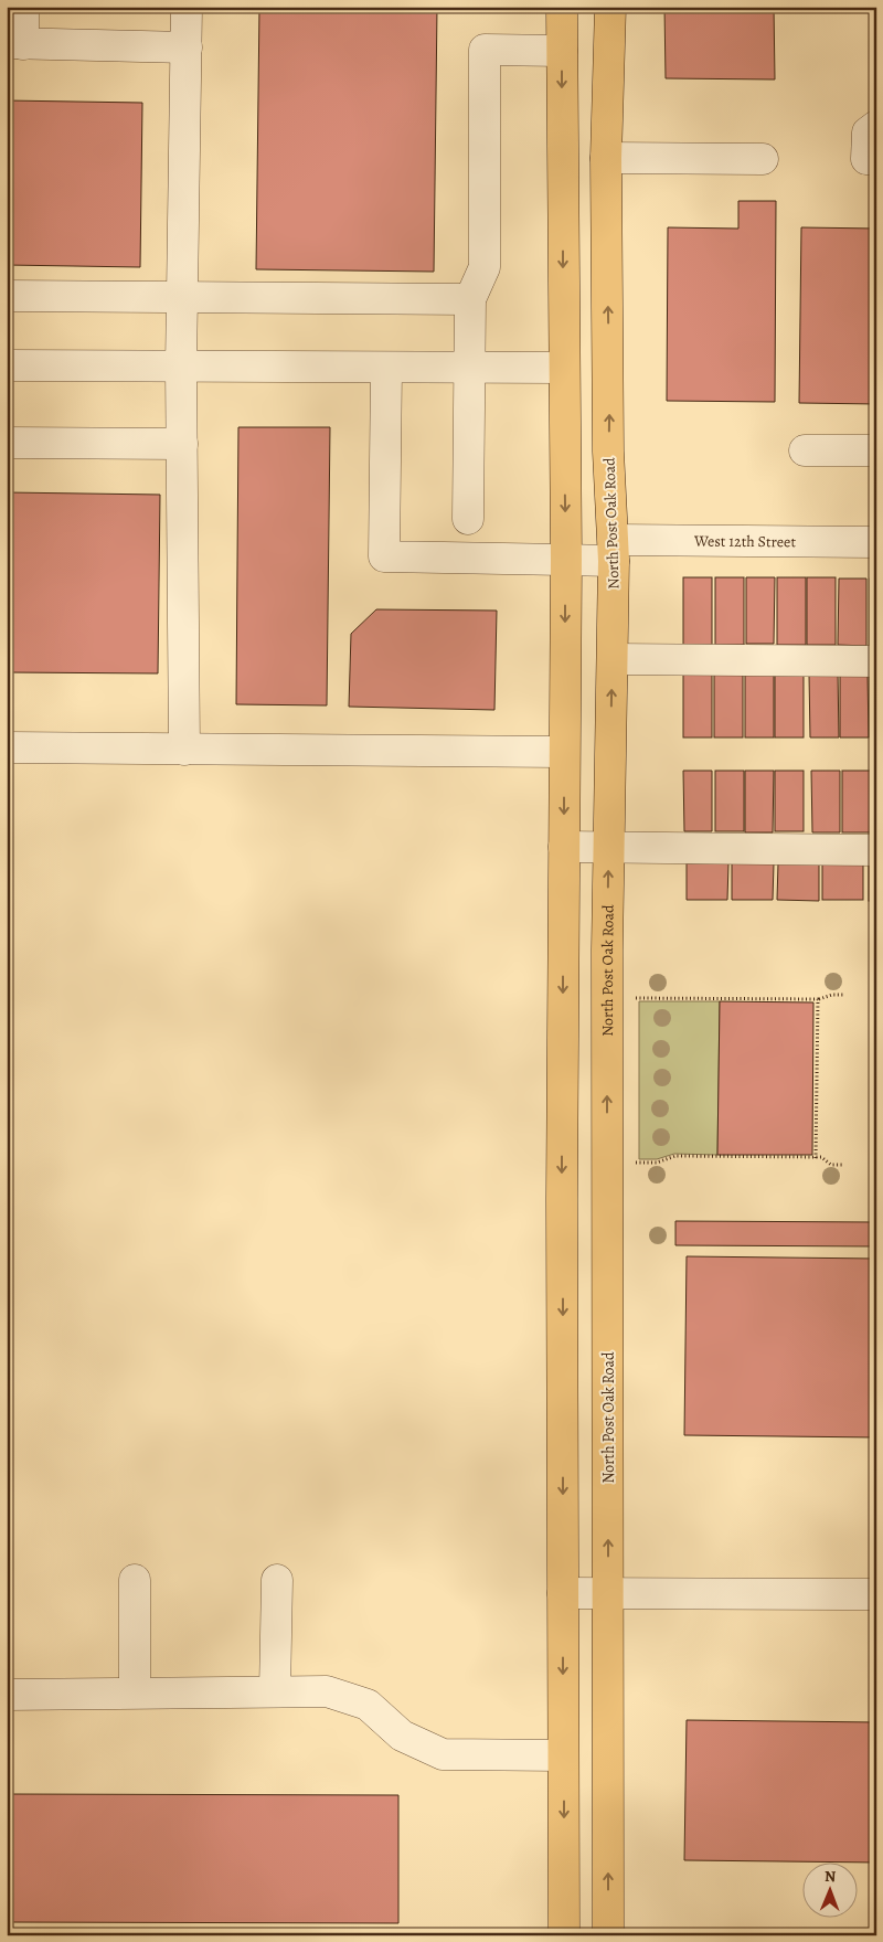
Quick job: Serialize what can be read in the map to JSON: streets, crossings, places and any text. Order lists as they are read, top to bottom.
{
  "streets": {
    "main road": ["North Post Oak Road"],
    "street": ["West 12th Street"]
  },
  "crossings": [
    ["North Post Oak Road", "West 12th Street"]
  ],
  "north": "top"
}
